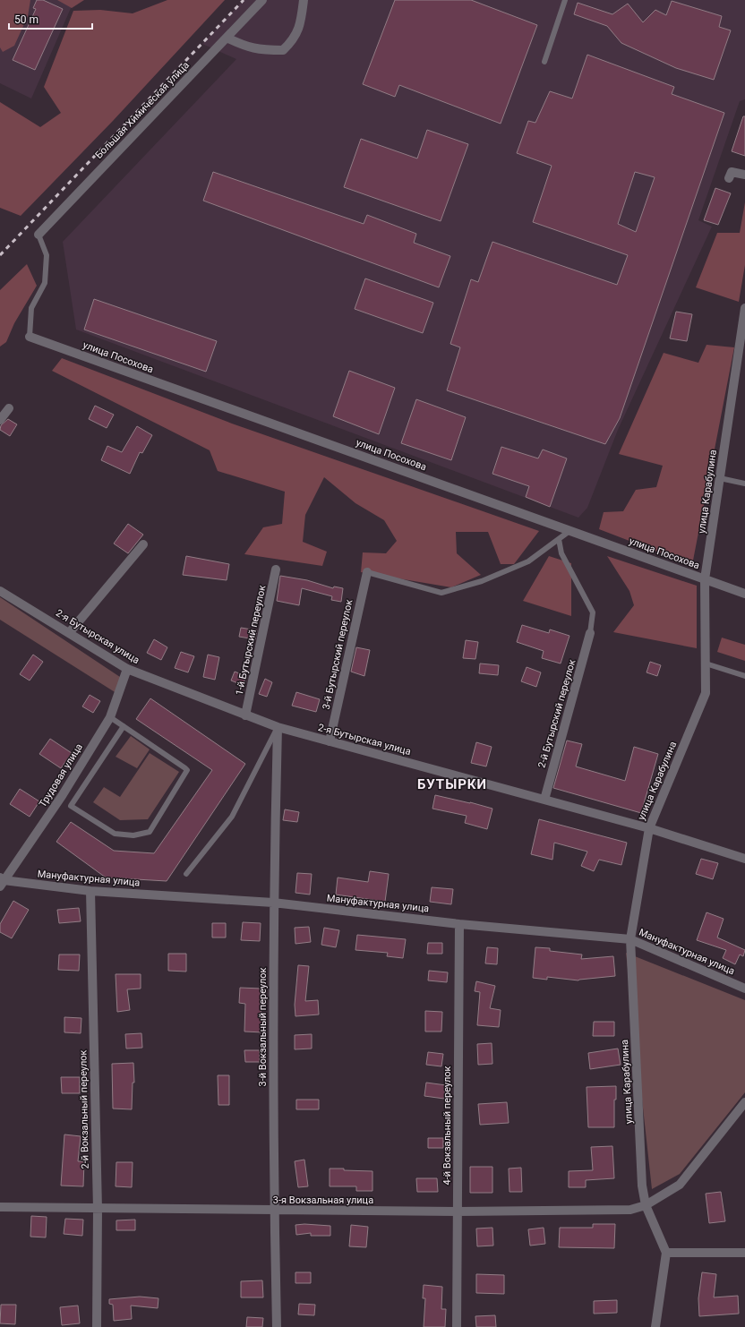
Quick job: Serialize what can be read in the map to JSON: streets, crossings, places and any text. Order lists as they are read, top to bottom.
{
  "streets": {
    "street": [
      "Большая Химическая улица",
      "улица Посохова",
      "улица Карабулина",
      "2-я Бутырская улица",
      "1-й Бутырский переулок",
      "3-й Бутырский переулок",
      "2-й Бутырский переулок",
      "Трудовая улица",
      "Мануфактурная улица",
      "3-й Вокзальный переулок",
      "2-й Вокзальный переулок",
      "4-й Вокзальный переулок",
      "3-я Вокзальная улица"
    ]
  },
  "crossings": [
    ["улица Посохова", "улица Карабулина"],
    ["улица Карабулина", "2-я Бутырская улица"],
    ["улица Карабулина", "Мануфактурная улица"],
    ["улица Карабулина", "3-я Вокзальная улица"],
    ["2-я Бутырская улица", "1-й Бутырский переулок"],
    ["2-я Бутырская улица", "3-й Бутырский переулок"],
    ["2-я Бутырская улица", "2-й Бутырский переулок"],
    ["2-я Бутырская улица", "Трудовая улица"],
    ["2-я Бутырская улица", "3-й Вокзальный переулок"],
    ["Трудовая улица", "Мануфактурная улица"],
    ["Мануфактурная улица", "3-й Вокзальный переулок"],
    ["Мануфактурная улица", "2-й Вокзальный переулок"],
    ["Мануфактурная улица", "4-й Вокзальный переулок"],
    ["3-й Вокзальный переулок", "3-я Вокзальная улица"],
    ["2-й Вокзальный переулок", "3-я Вокзальная улица"],
    ["4-й Вокзальный переулок", "3-я Вокзальная улица"]
  ],
  "districts": ["БУТЫРКИ"],
  "scale_bar": "50 m"
}
